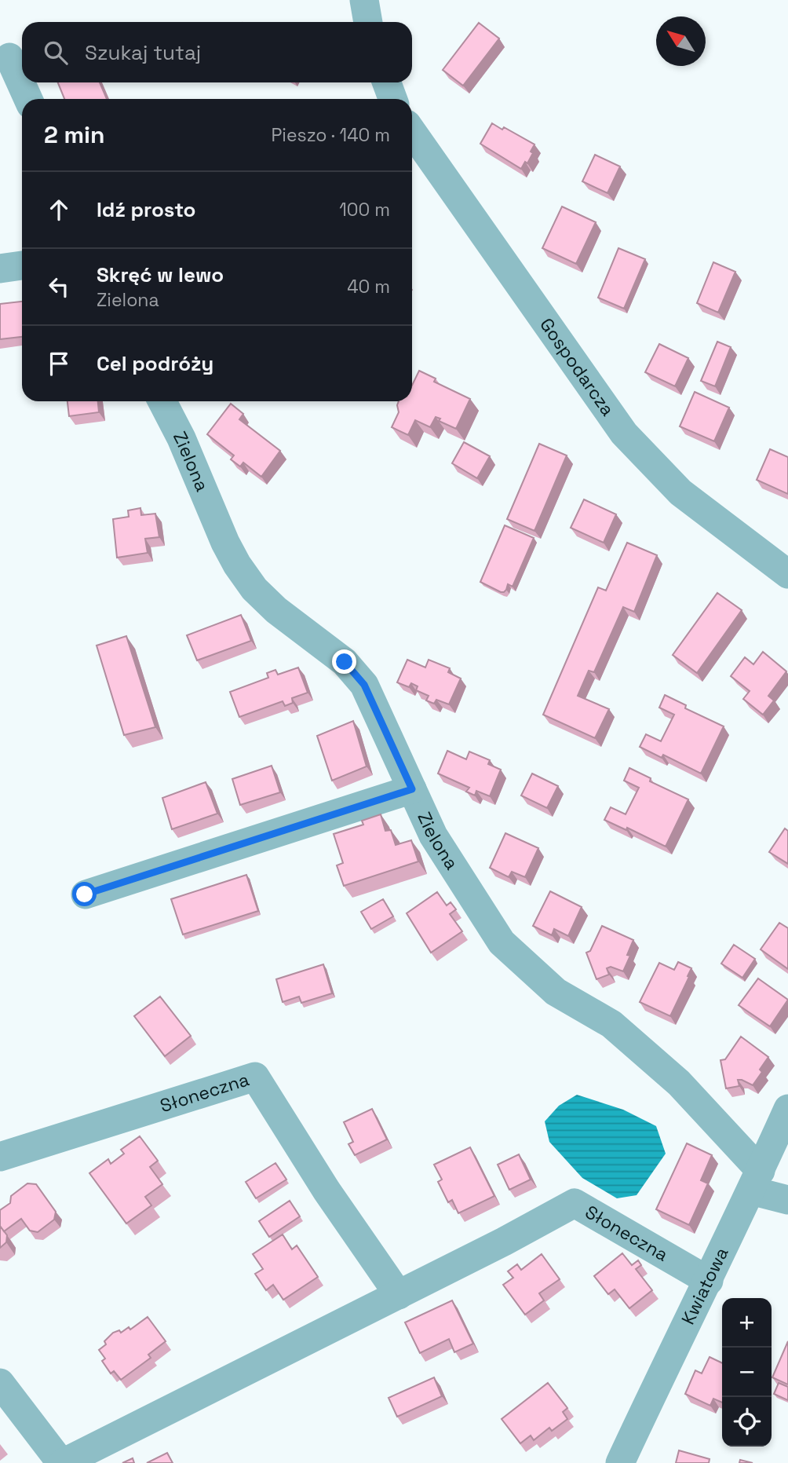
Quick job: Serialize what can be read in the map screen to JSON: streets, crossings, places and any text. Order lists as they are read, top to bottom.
{
  "streets": {
    "street": [
      "Gospodarcza",
      "Zielona",
      "Słoneczna",
      "Kwiatowa"
    ]
  },
  "crossings": [
    ["Zielona", "Kwiatowa"],
    ["Słoneczna", "Kwiatowa"]
  ],
  "north": "top left",
  "page": {
    "search": "Szukaj tutaj",
    "heading": ["2 min", "Pieszo · 140 m"],
    "list": [
      ["Idź prosto", "100 m"],
      ["Skręć w lewo", "Zielona", "40 m"],
      "Cel podróży"
    ],
    "map_buttons": ["+", "−"]
  }
}
